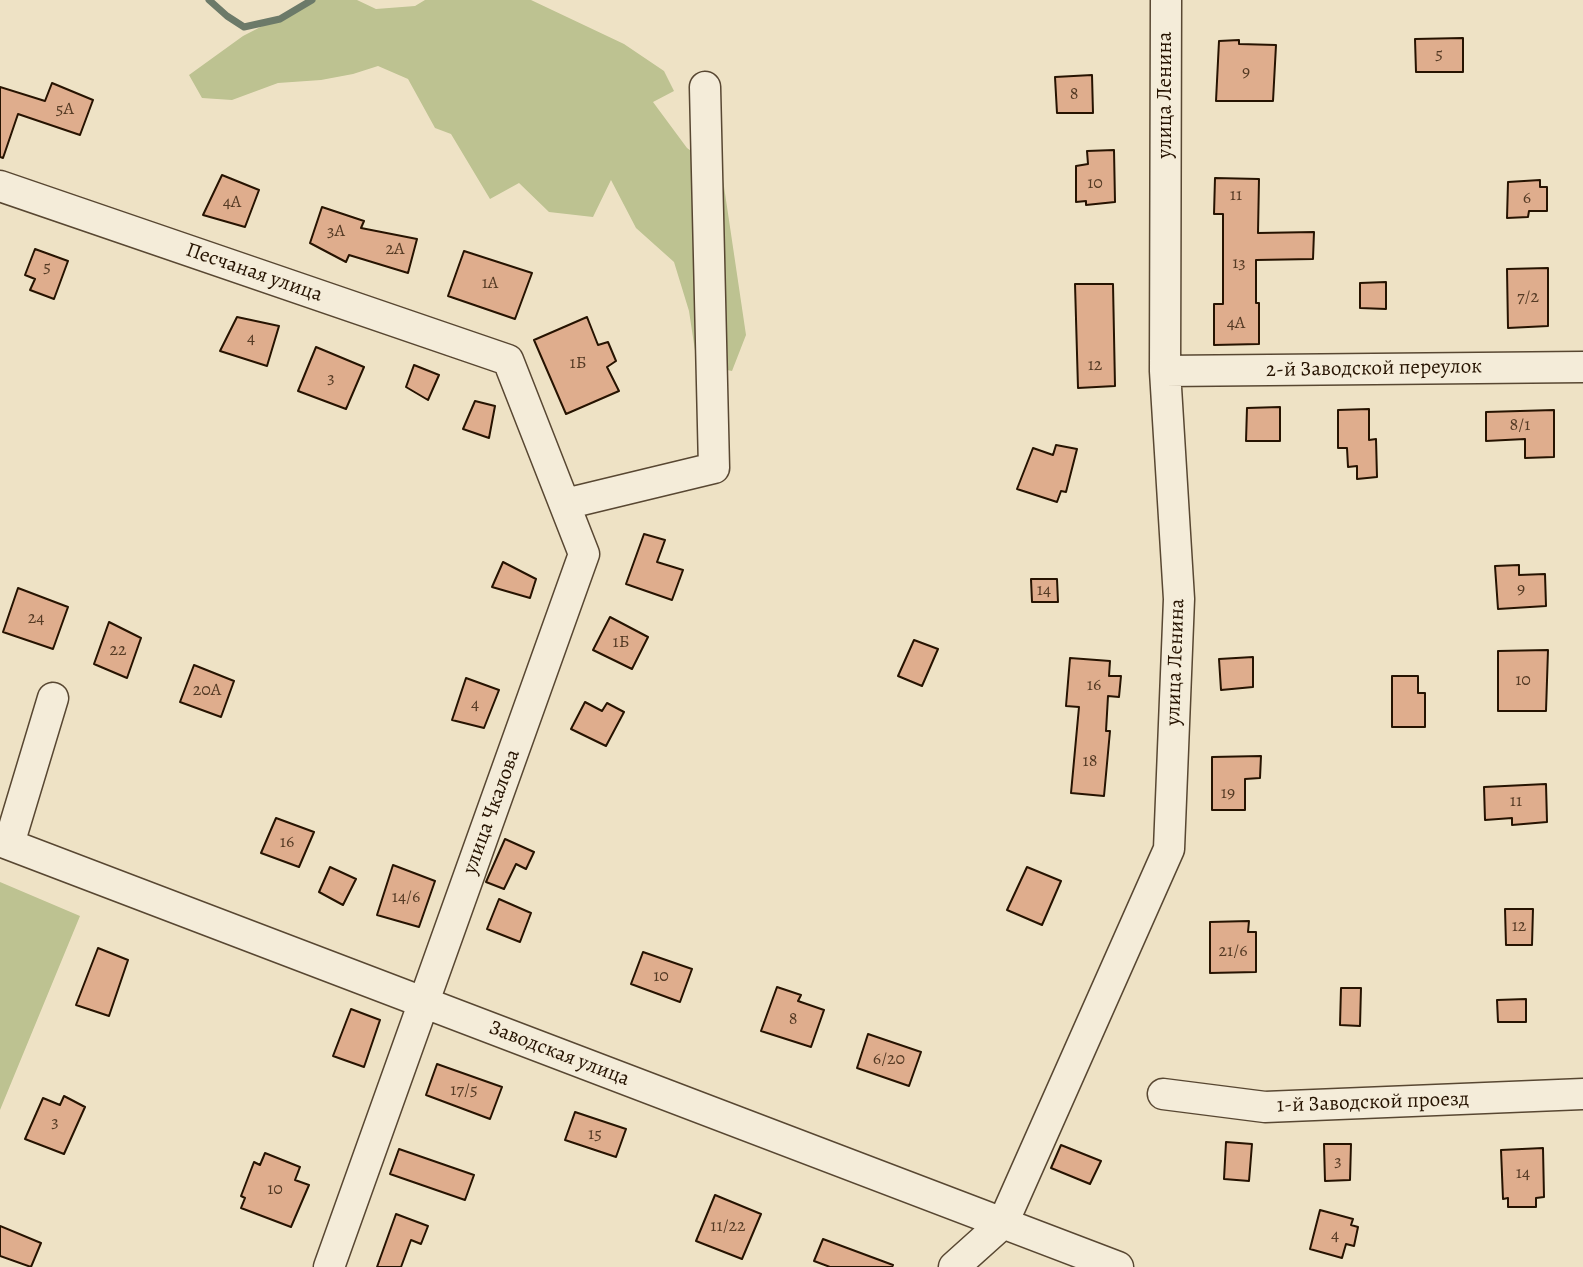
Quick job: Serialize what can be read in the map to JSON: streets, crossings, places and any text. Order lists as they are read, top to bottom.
{
  "streets": {
    "street": [
      "улица Ленина",
      "Песчаная улица",
      "2-й Заводской переулок",
      "улица Чкалова",
      "Заводская улица",
      "1-й Заводской проезд"
    ]
  },
  "crossings": [
    ["улица Ленина", "2-й Заводской переулок"],
    ["улица Ленина", "Заводская улица"],
    ["Песчаная улица", "улица Чкалова"],
    ["улица Чкалова", "Заводская улица"]
  ],
  "house_numbers": [
    "5",
    "9",
    "8",
    "5А",
    "10",
    "11",
    "6",
    "4А",
    "3А",
    "2А",
    "13",
    "5",
    "1А",
    "7/2",
    "4А",
    "4",
    "1Б",
    "12",
    "3",
    "8/1",
    "9",
    "14",
    "24",
    "1Б",
    "22",
    "10",
    "16",
    "20А",
    "4",
    "18",
    "19",
    "11",
    "16",
    "14/6",
    "12",
    "21/6",
    "10",
    "8",
    "6/20",
    "17/5",
    "3",
    "15",
    "3",
    "14",
    "10",
    "11/22",
    "4"
  ]
}
